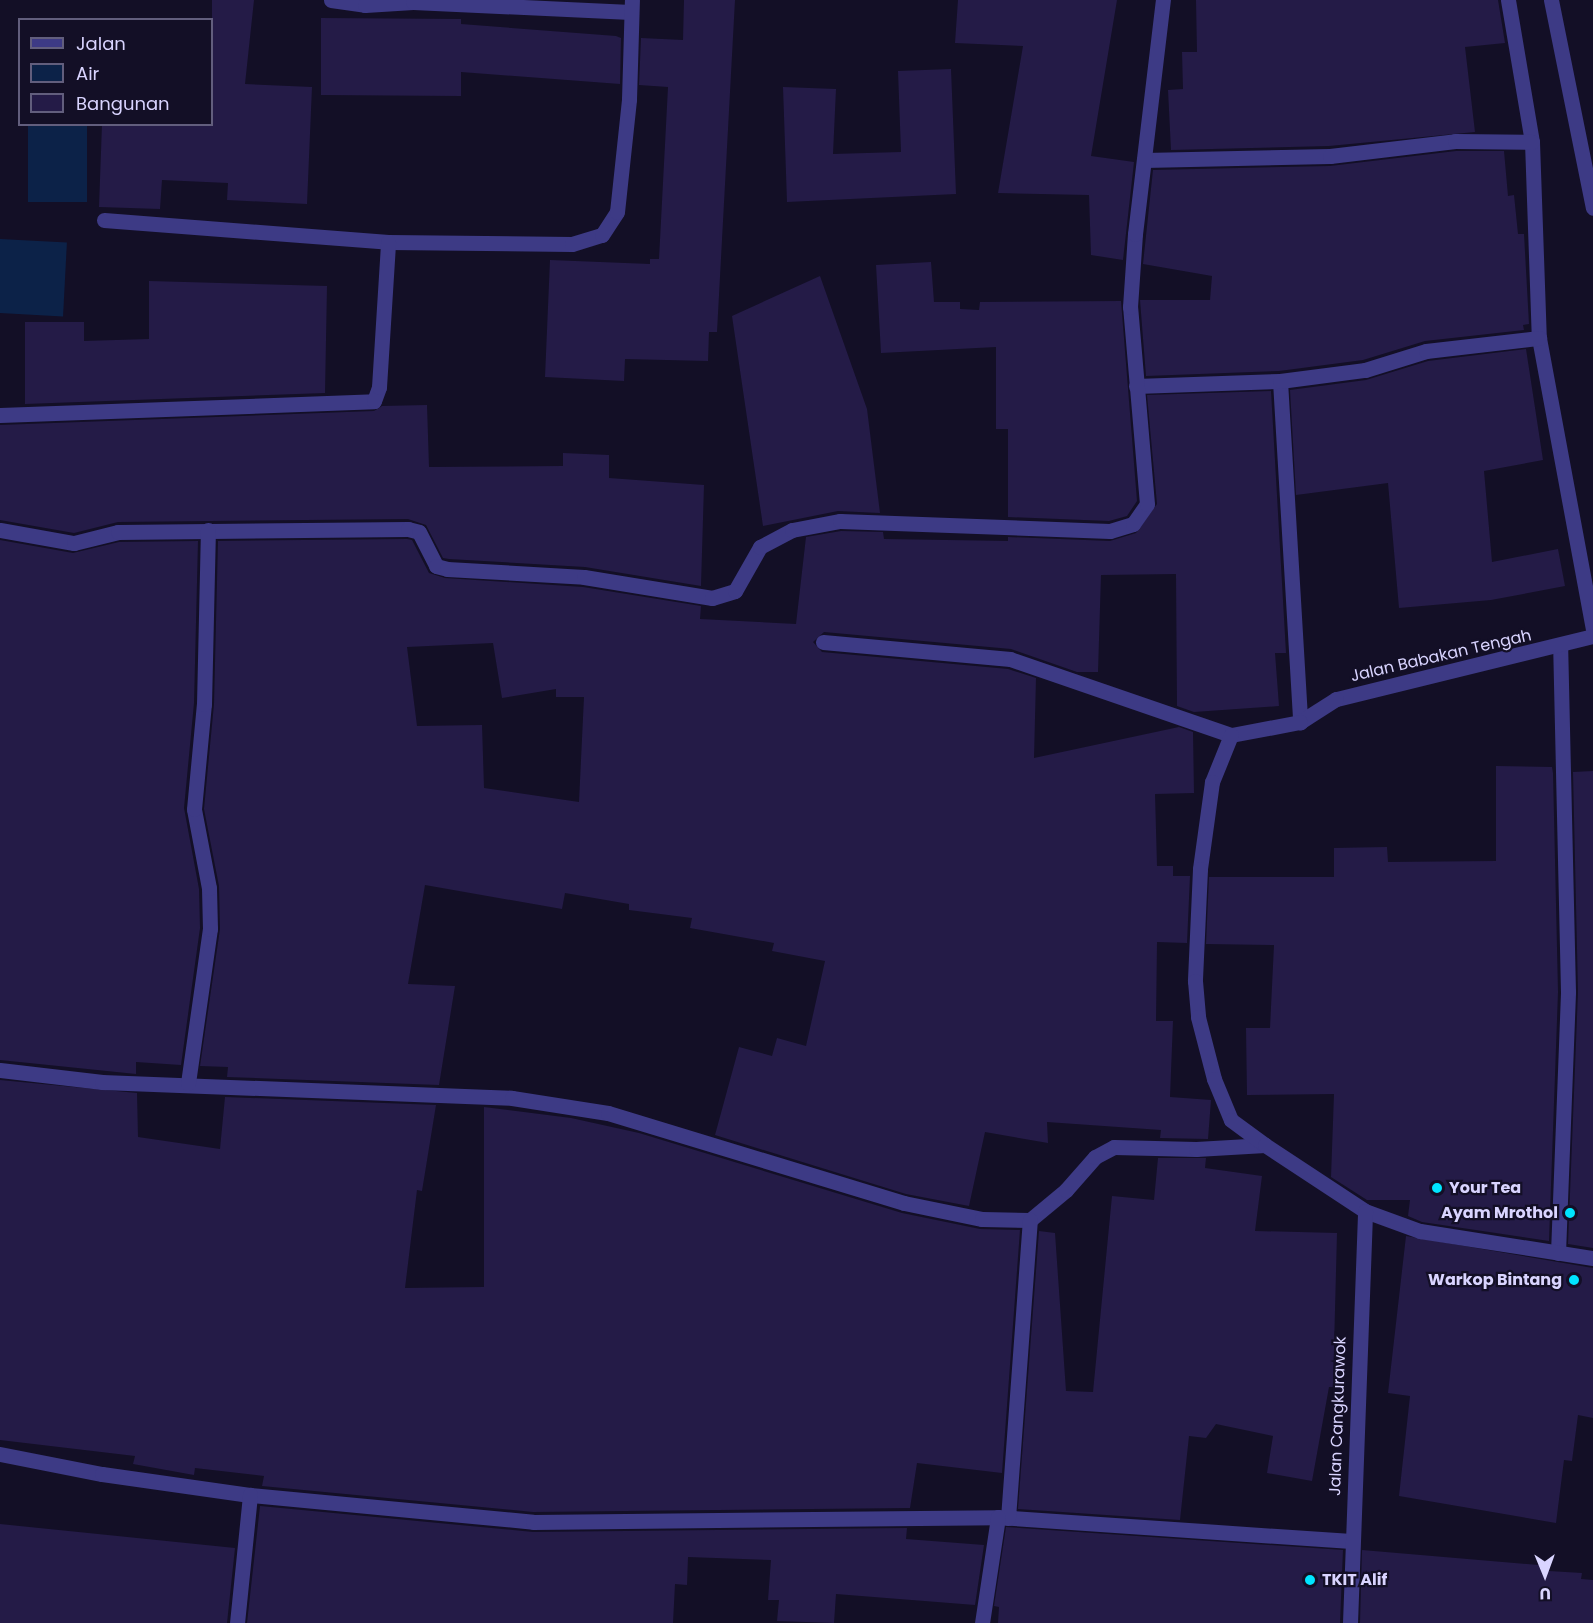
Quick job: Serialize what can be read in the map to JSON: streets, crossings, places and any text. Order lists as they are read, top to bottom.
{
  "streets": {
    "street": ["Jalan Babakan Tengah", "Jalan Cangkurawok"]
  },
  "places": [
    "Your Tea",
    "Ayam Mrothol",
    "Warkop Bintang",
    "TKIT Alif"
  ],
  "legend": ["Jalan", "Air", "Bangunan"],
  "north": "bottom"
}
